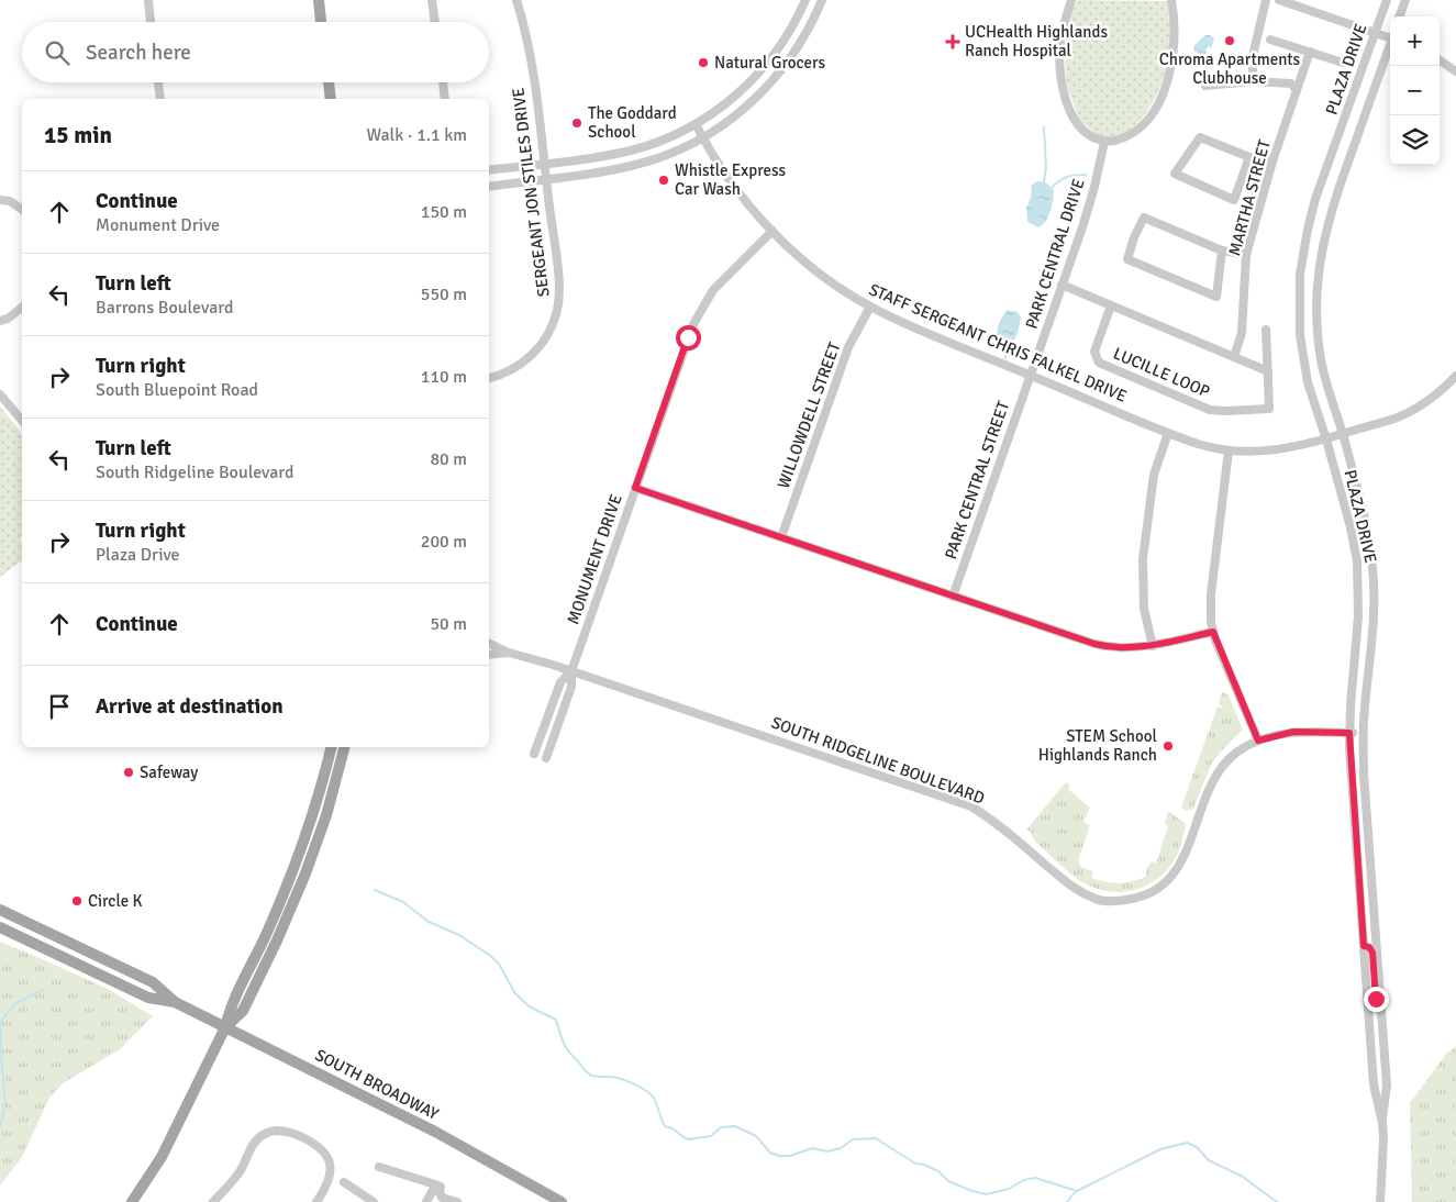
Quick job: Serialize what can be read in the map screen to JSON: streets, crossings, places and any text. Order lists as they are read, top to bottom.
{
  "streets": {
    "main road": ["SOUTH BROADWAY"],
    "street": [
      "PLAZA DRIVE",
      "SERGEANT JON STILES DRIVE",
      "MARTHA STREET",
      "PARK CENTRAL DRIVE",
      "STAFF SERGEANT CHRIS FALKEL DRIVE",
      "LUCILLE LOOP",
      "WILLOWDELL STREET",
      "PARK CENTRAL STREET",
      "MONUMENT DRIVE",
      "SOUTH RIDGELINE BOULEVARD"
    ]
  },
  "crossings": [
    ["PLAZA DRIVE", "STAFF SERGEANT CHRIS FALKEL DRIVE"],
    ["PLAZA DRIVE", "SOUTH RIDGELINE BOULEVARD"],
    ["PARK CENTRAL DRIVE", "STAFF SERGEANT CHRIS FALKEL DRIVE"],
    ["PARK CENTRAL DRIVE", "PARK CENTRAL STREET"],
    ["STAFF SERGEANT CHRIS FALKEL DRIVE", "WILLOWDELL STREET"],
    ["STAFF SERGEANT CHRIS FALKEL DRIVE", "PARK CENTRAL STREET"],
    ["STAFF SERGEANT CHRIS FALKEL DRIVE", "MONUMENT DRIVE"],
    ["MONUMENT DRIVE", "SOUTH RIDGELINE BOULEVARD"]
  ],
  "places": {
    "other": [
      "Chroma Apartments Clubhouse",
      "Natural Grocers",
      "The Goddard School",
      "Whistle Express Car Wash",
      "STEM School Highlands Ranch",
      "Safeway",
      "Circle K"
    ],
    "health": ["UCHealth Highlands Ranch Hospital"]
  },
  "page": {
    "map_buttons": ["+", "−"],
    "search": "Search here",
    "heading": ["15 min", "Walk · 1.1 km"],
    "list": [
      ["Continue", "Monument Drive", "150 m"],
      ["Turn left", "Barrons Boulevard", "550 m"],
      ["Turn right", "South Bluepoint Road", "110 m"],
      ["Turn left", "South Ridgeline Boulevard", "80 m"],
      ["Turn right", "Plaza Drive", "200 m"],
      ["Continue", "50 m"],
      "Arrive at destination"
    ]
  }
}
